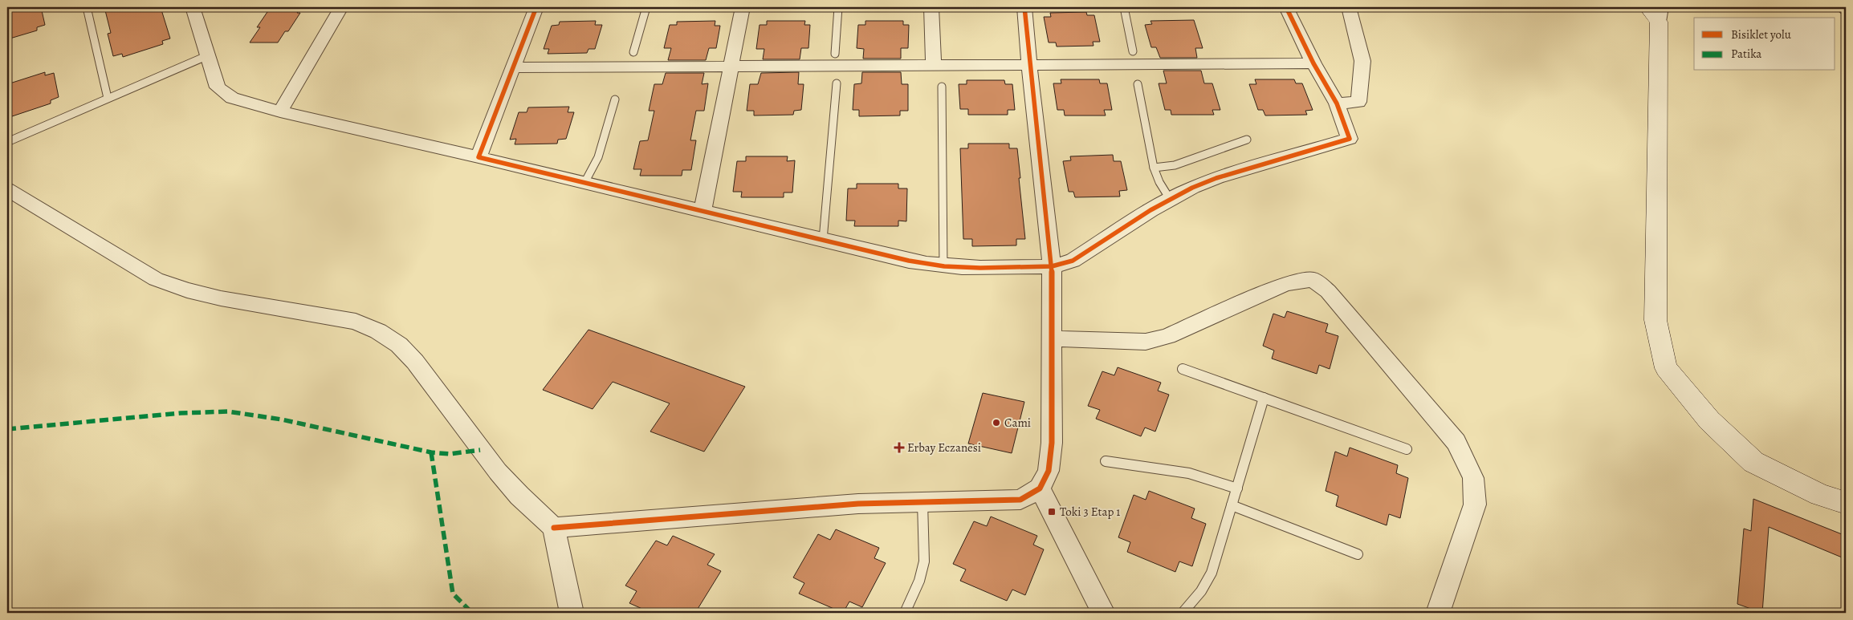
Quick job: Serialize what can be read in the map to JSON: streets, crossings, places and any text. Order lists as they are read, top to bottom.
{
  "places": {
    "other": ["Cami"],
    "health": ["Erbay Eczanesi"],
    "transit": ["Toki 3 Etap 1"]
  },
  "legend": ["Bisiklet yolu", "Patika"]
}
